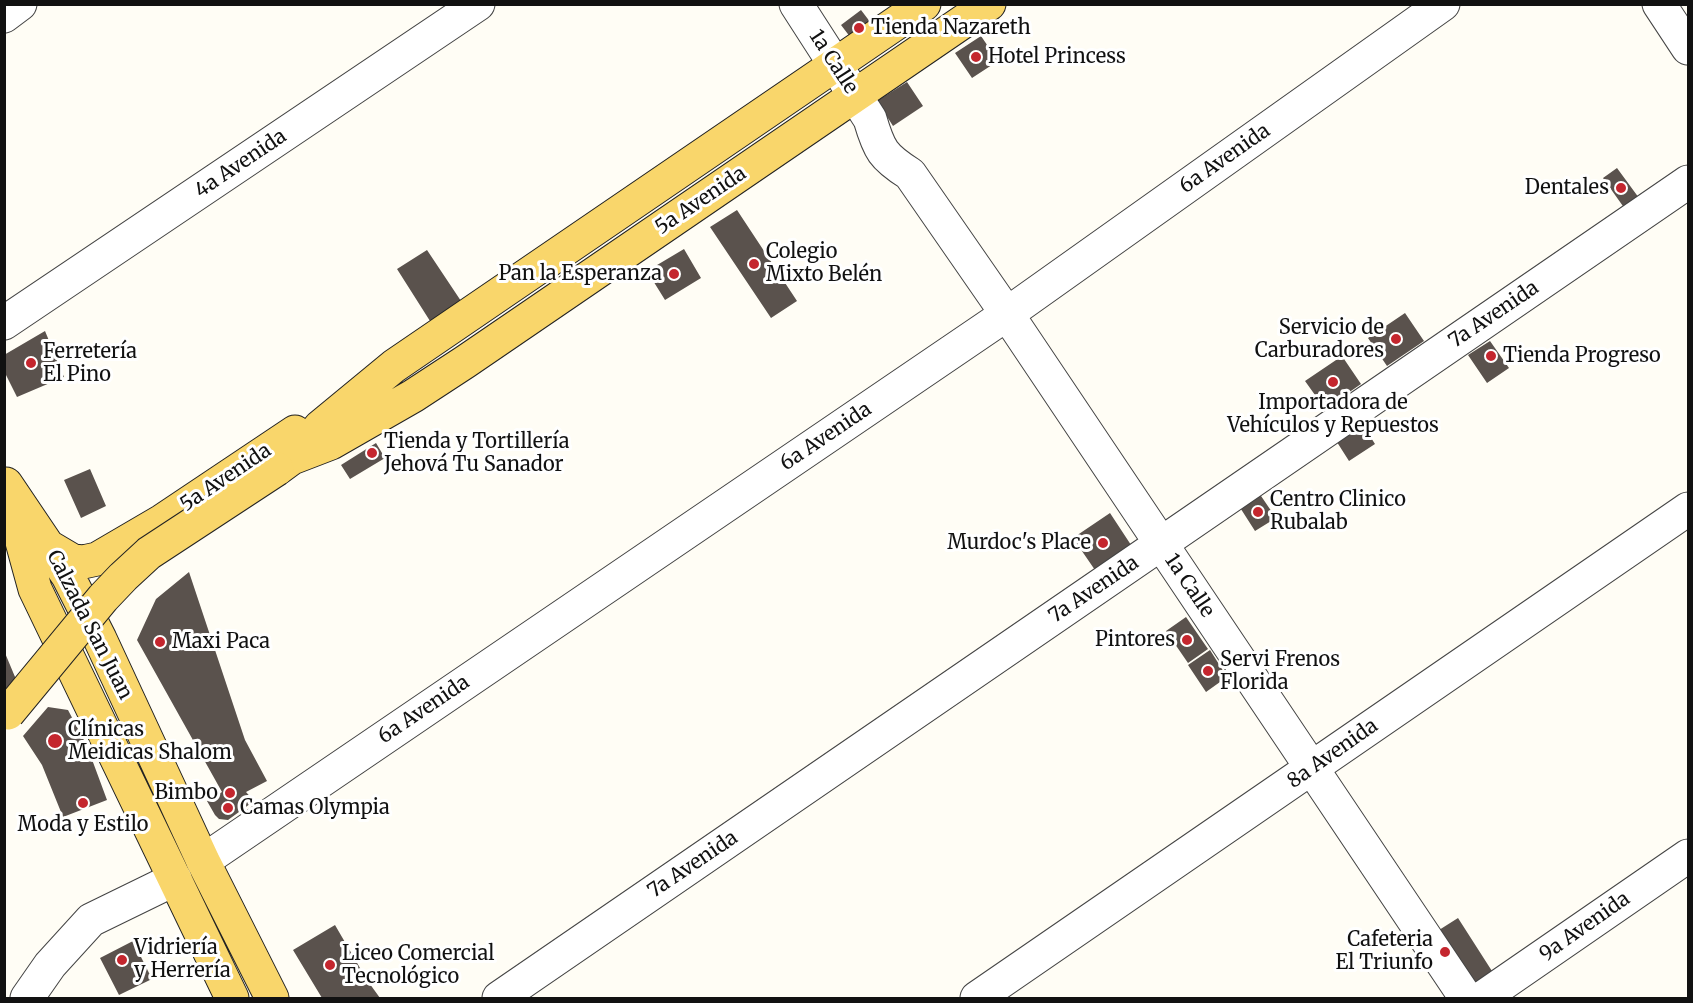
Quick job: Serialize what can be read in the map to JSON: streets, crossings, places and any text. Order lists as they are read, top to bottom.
{
  "streets": {
    "main road": ["5a Avenida", "Calzada San Juan"],
    "street": [
      "1a Calle",
      "6a Avenida",
      "4a Avenida",
      "7a Avenida",
      "8a Avenida",
      "9a Avenida"
    ]
  },
  "crossings": [
    ["1a Calle", "6a Avenida"],
    ["1a Calle", "5a Avenida"],
    ["1a Calle", "7a Avenida"],
    ["1a Calle", "8a Avenida"],
    ["6a Avenida", "Calzada San Juan"],
    ["5a Avenida", "Calzada San Juan"]
  ],
  "places": [
    "Tienda Nazareth",
    "Hotel Princess",
    "Dentales",
    "Colegio Mixto Belén",
    "Pan la Esperanza",
    "Servicio de Carburadores",
    "Tienda Progreso",
    "Ferretería El Pino",
    "Importadora de Vehículos y Repuestos",
    "Tienda y Tortillería Jehová Tu Sanador",
    "Centro Clinico Rubalab",
    "Murdoc's Place",
    "Pintores",
    "Maxi Paca",
    "Servi Frenos Florida",
    "Clínicas Meidicas Shalom",
    "Bimbo",
    "Moda y Estilo",
    "Camas Olympia",
    "Cafeteria El Triunfo",
    "Vidriería y Herrería",
    "Liceo Comercial Tecnológico"
  ]
}
